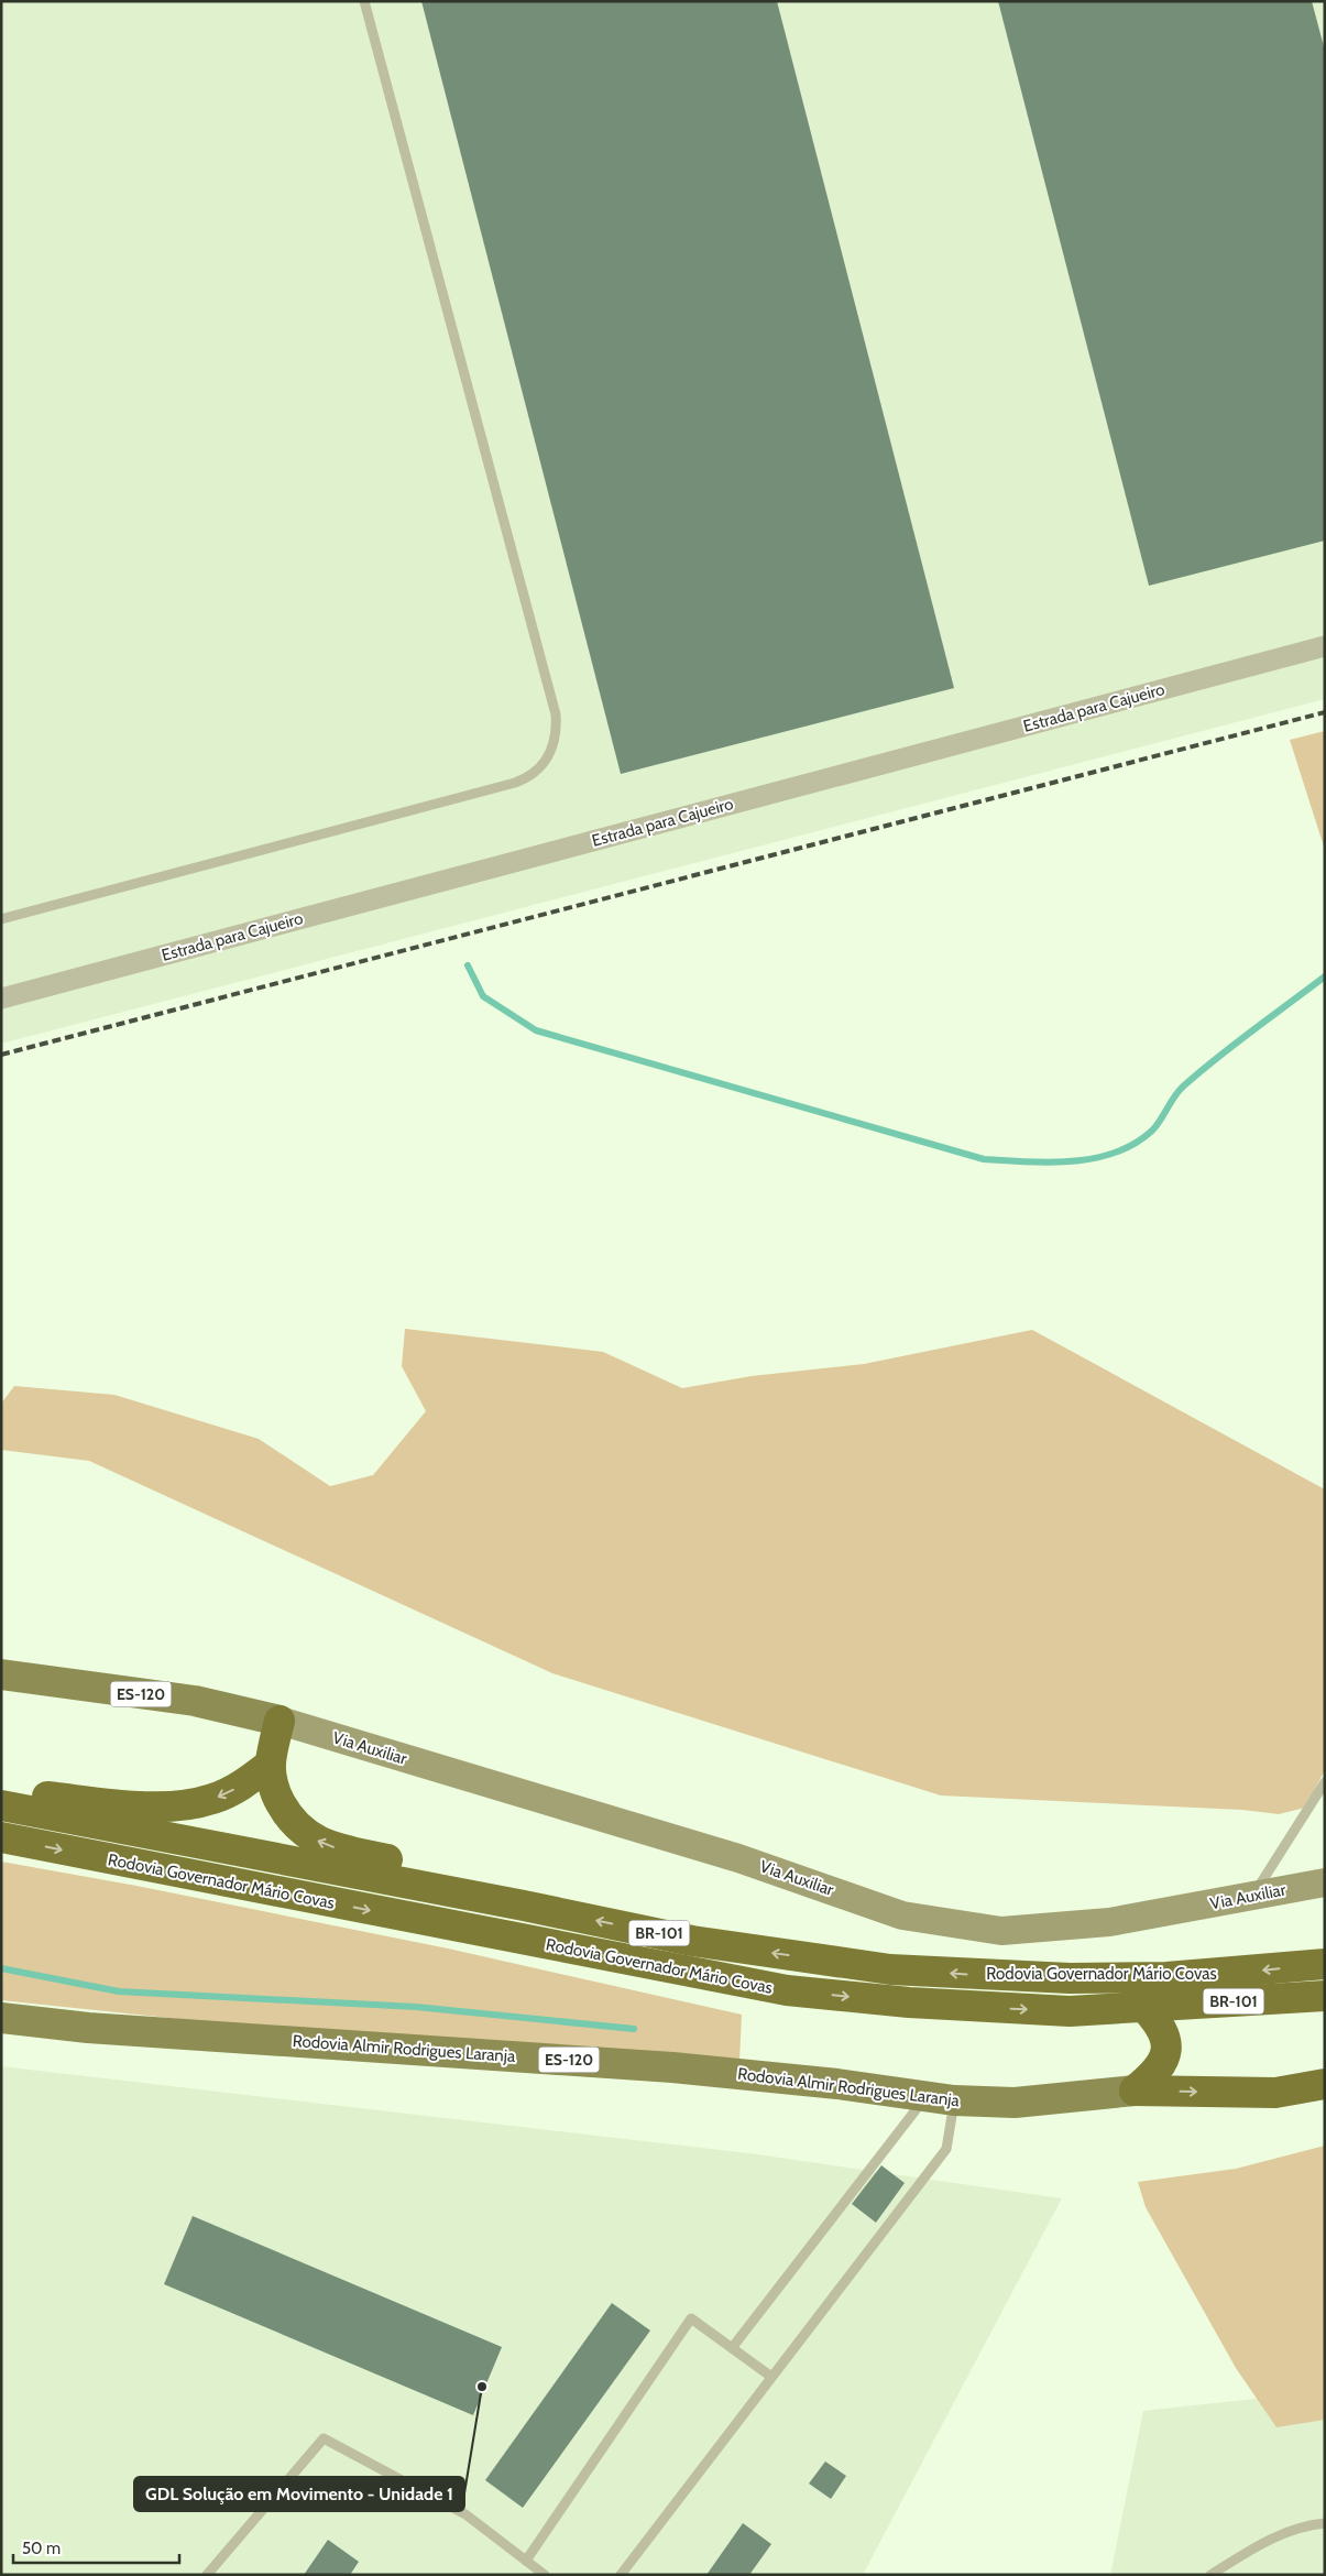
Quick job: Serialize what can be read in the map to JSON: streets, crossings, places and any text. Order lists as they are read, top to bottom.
{
  "streets": {
    "highway": ["Rodovia Governador Mário Covas", "BR-101"],
    "main road": ["ES-120", "Rodovia Almir Rodrigues Laranja"],
    "street": ["Estrada para Cajueiro", "Via Auxiliar"]
  },
  "crossings": [
    ["ES-120", "Via Auxiliar"]
  ],
  "places": ["GDL Solução em Movimento - Unidade 1"],
  "scale_bar": "50 m"
}
